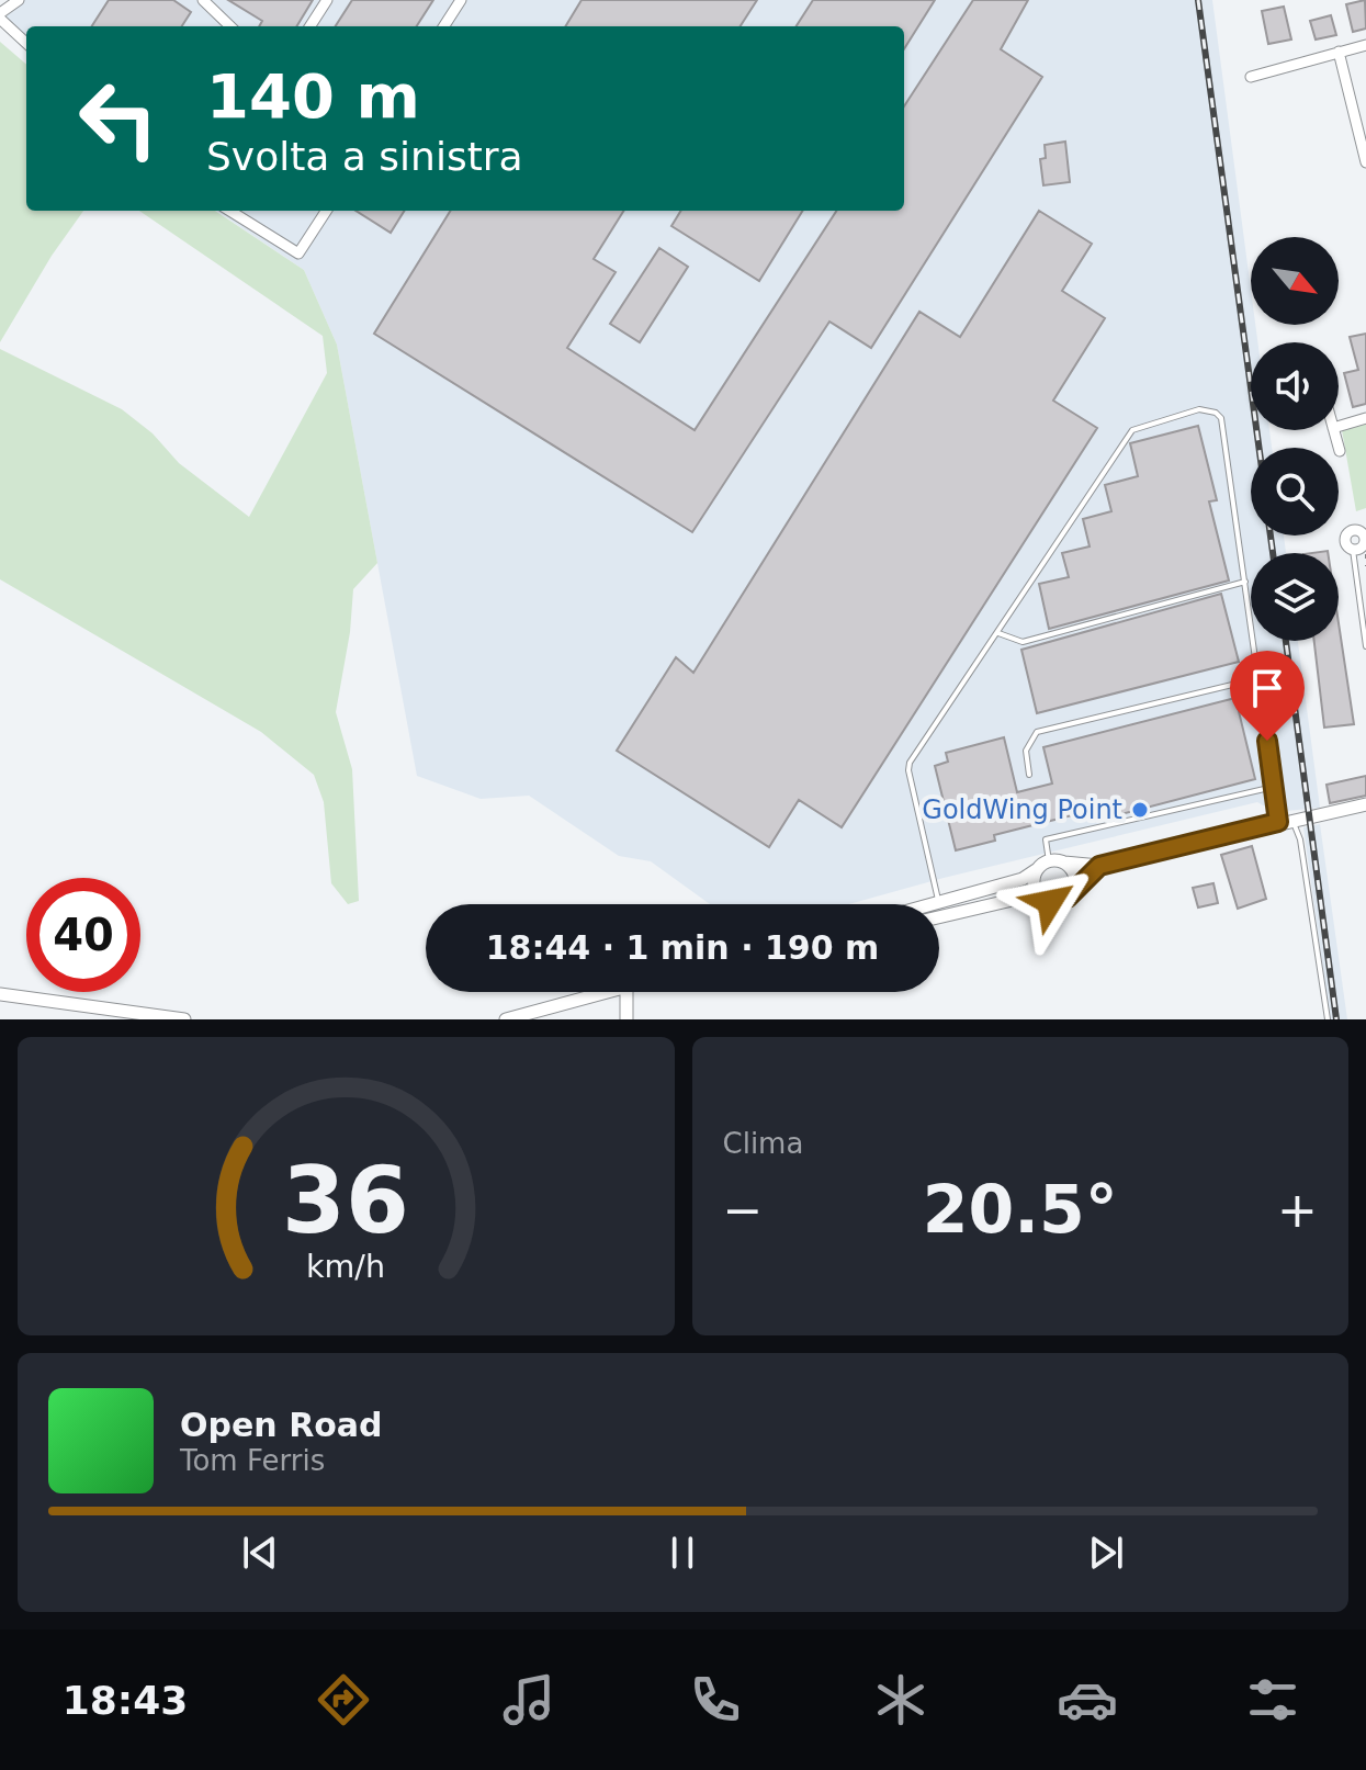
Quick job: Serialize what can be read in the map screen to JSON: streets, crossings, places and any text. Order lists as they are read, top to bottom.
{
  "places": ["GoldWing Point"],
  "north": "bottom right",
  "page": {
    "turn": ["140 m", "Svolta a sinistra"],
    "limit": "40",
    "trip": "18:44 · 1 min · 190 m",
    "tile": "Clima",
    "heat": ["−", "20.5°", "+"],
    "song": ["Open Road", "Tom Ferris"],
    "tabs": "18:43",
    "gauge": ["36", "km/h"]
  }
}
